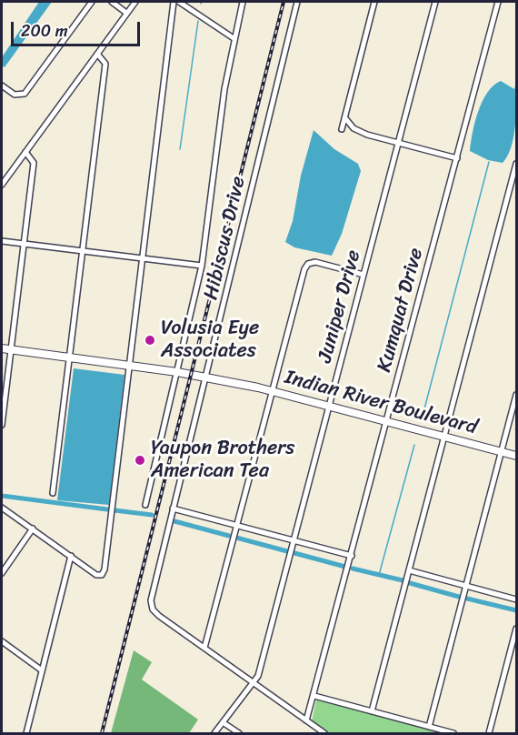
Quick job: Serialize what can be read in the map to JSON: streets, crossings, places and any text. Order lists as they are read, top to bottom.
{
  "streets": {
    "main road": ["Indian River Boulevard"],
    "street": ["Hibiscus Drive", "Juniper Drive", "Kumquat Drive"]
  },
  "crossings": [
    ["Hibiscus Drive", "Indian River Boulevard"],
    ["Juniper Drive", "Indian River Boulevard"],
    ["Kumquat Drive", "Indian River Boulevard"]
  ],
  "places": ["Volusia Eye Associates", "Yaupon Brothers American Tea"],
  "scale_bar": "200 m"
}
